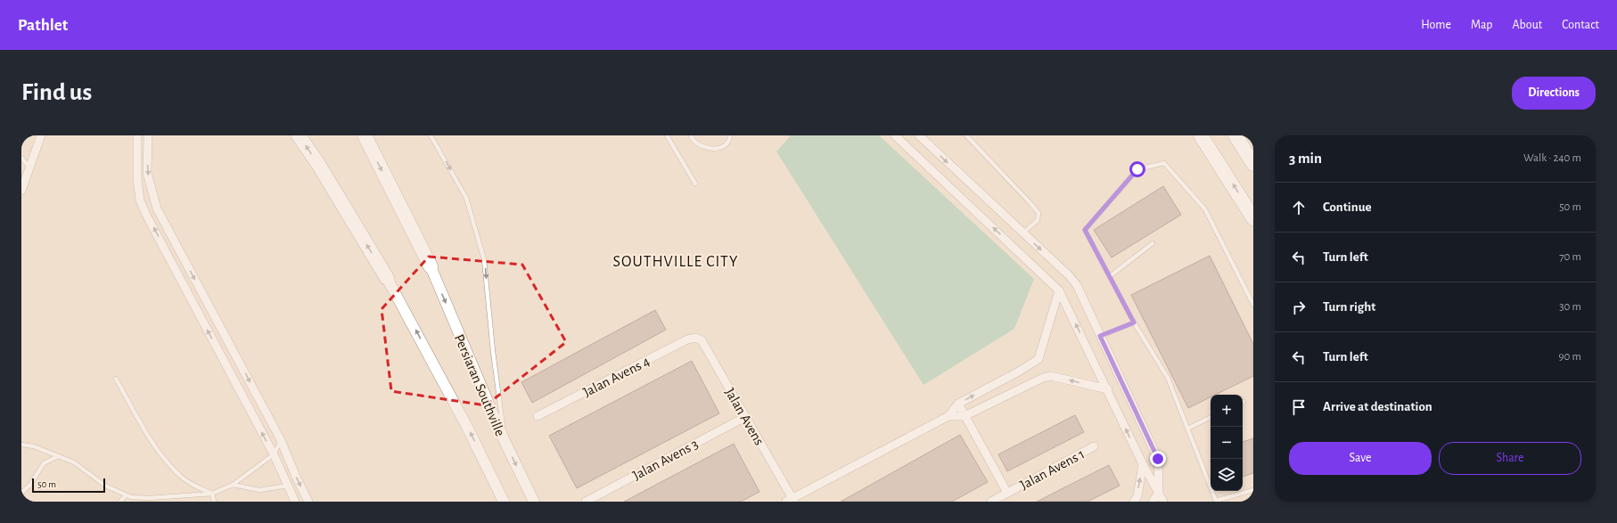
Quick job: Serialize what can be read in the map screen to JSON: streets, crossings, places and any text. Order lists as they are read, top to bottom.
{
  "streets": {
    "main road": ["Persiaran Southville"],
    "street": [
      "Jalan Avens 4",
      "Jalan Avens",
      "Jalan Avens 3",
      "Jalan Avens 1"
    ]
  },
  "crossings": [
    ["Jalan Avens 4", "Jalan Avens"],
    ["Jalan Avens", "Jalan Avens 3"]
  ],
  "districts": ["SOUTHVILLE CITY"],
  "scale_bar": "50 m",
  "page": {
    "header": "Pathlet",
    "nav": [
      "Home",
      "Map",
      "About",
      "Contact"
    ],
    "buttons": [
      "Directions",
      ["Save", "Share"]
    ],
    "title": "Find us",
    "heading": ["3 min", "Walk · 240 m"],
    "list": [
      ["Continue", "50 m"],
      ["Turn left", "70 m"],
      ["Turn right", "30 m"],
      ["Turn left", "90 m"],
      "Arrive at destination"
    ],
    "map_buttons": ["+", "−"],
    "scale": "50 m"
  }
}
